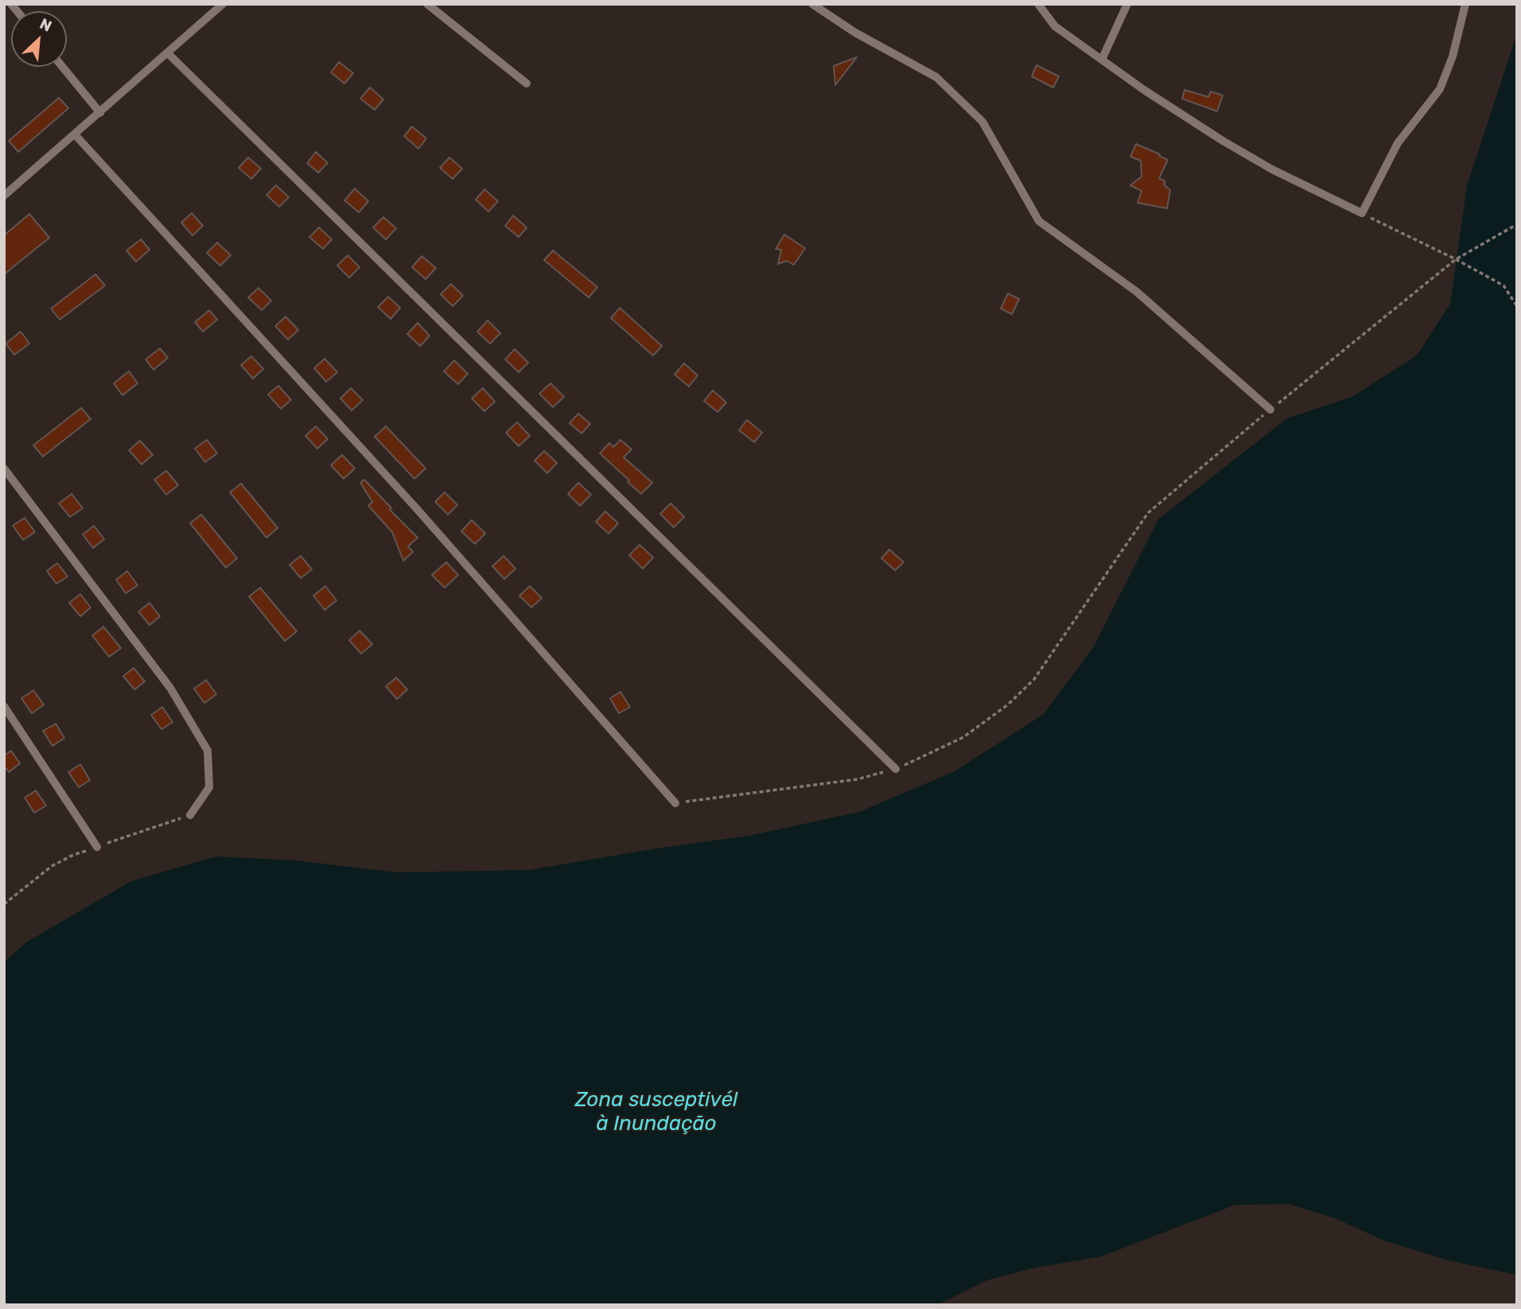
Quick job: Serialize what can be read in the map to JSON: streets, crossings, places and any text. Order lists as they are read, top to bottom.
{
  "water": ["Zona susceptivél à Inundação"],
  "north": "top right"
}
